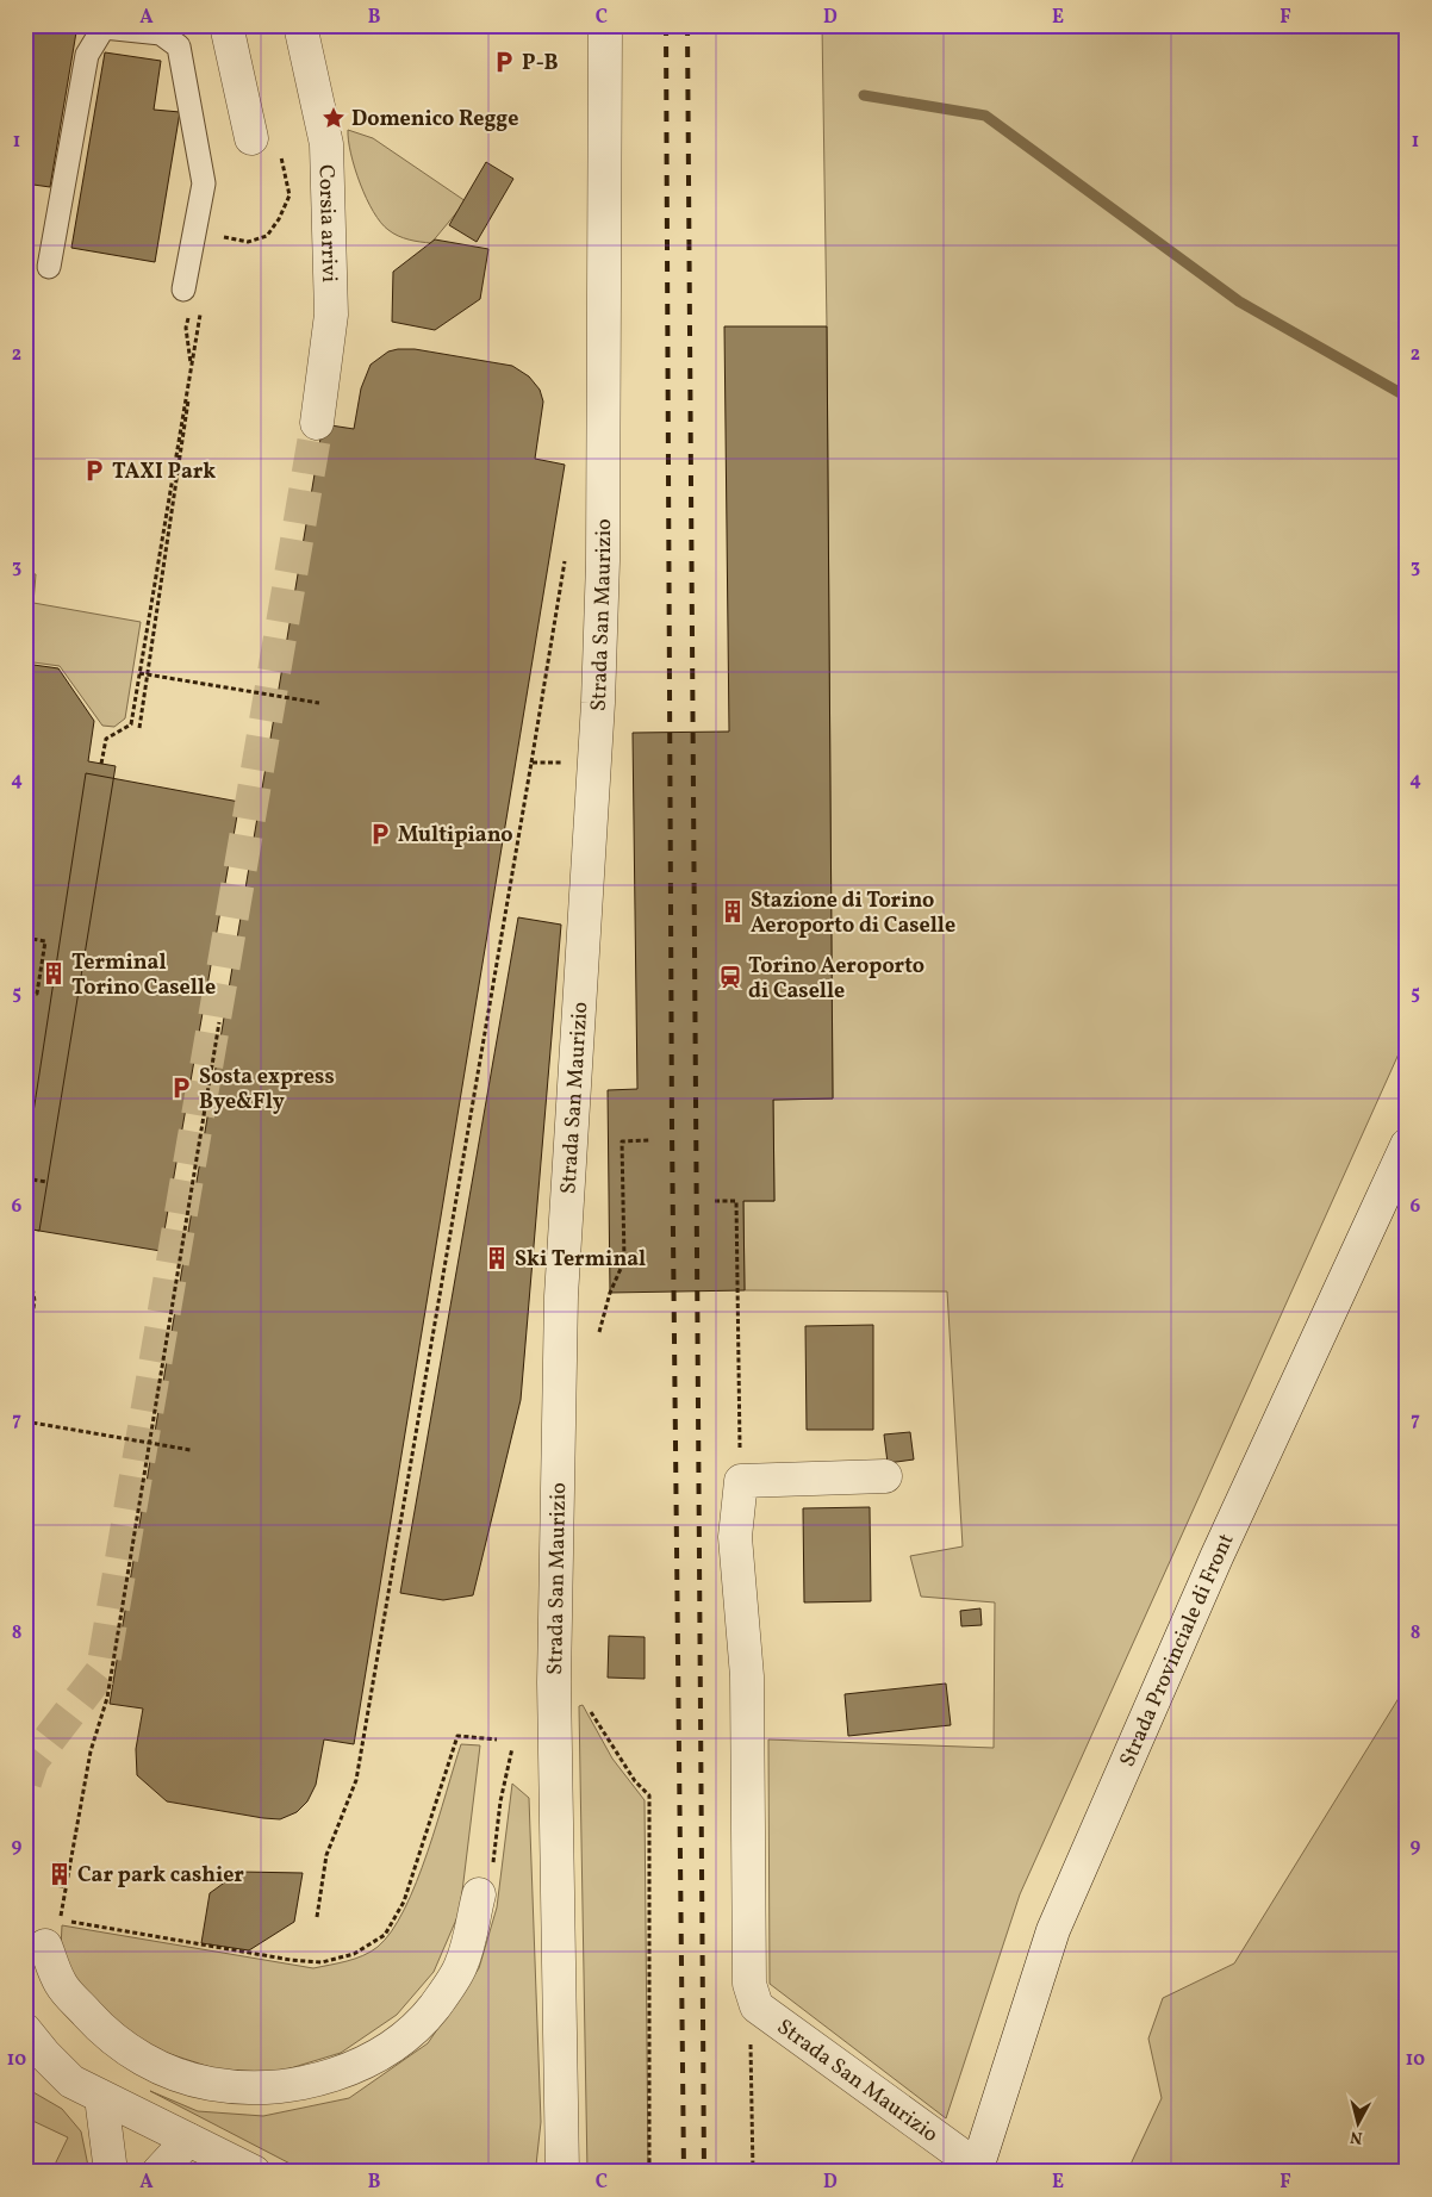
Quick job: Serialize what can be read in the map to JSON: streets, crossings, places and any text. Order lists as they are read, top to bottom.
{
  "streets": {
    "street": ["Corsia arrivi", "Strada San Maurizio", "Strada Provinciale di Front"]
  },
  "crossings": [
    ["Strada San Maurizio", "Strada Provinciale di Front"]
  ],
  "places": {
    "parking": [
      "P-B",
      "TAXI Park",
      "Multipiano",
      "Sosta express Bye&Fly"
    ],
    "place": ["Domenico Regge"],
    "building": [
      "Stazione di Torino Aeroporto di Caselle",
      "Terminal Torino Caselle",
      "Ski Terminal",
      "Car park cashier"
    ],
    "station": ["Torino Aeroporto di Caselle"]
  },
  "north": "bottom",
  "grid": {
    "columns": [
      "A",
      "B",
      "C",
      "D",
      "E",
      "F"
    ],
    "rows": [
      "1",
      "2",
      "3",
      "4",
      "5",
      "6",
      "7",
      "8",
      "9",
      "10"
    ]
  }
}
